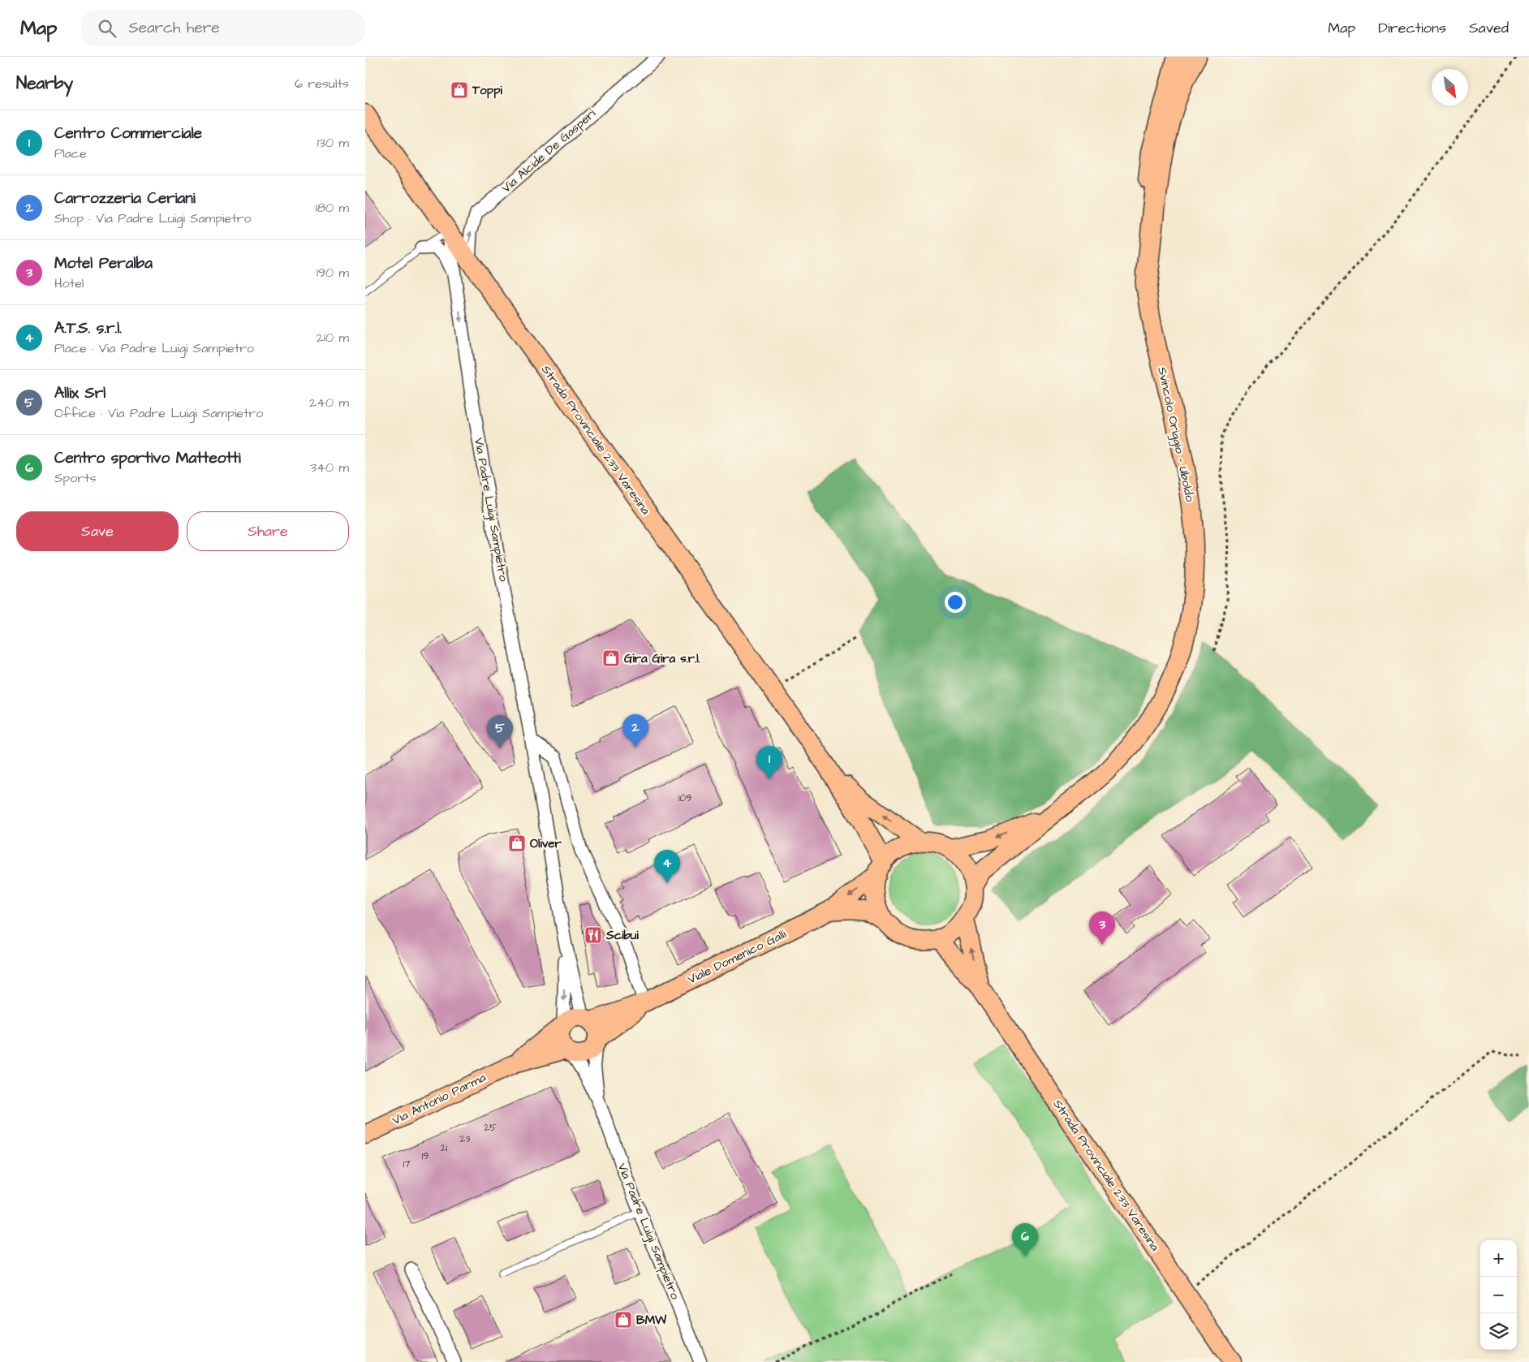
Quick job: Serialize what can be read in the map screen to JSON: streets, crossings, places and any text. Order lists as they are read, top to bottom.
{
  "streets": {
    "main road": [
      "Svincolo Origgio - Uboldo",
      "Strada Provinciale 233 Varesina",
      "Viale Domenico Galli",
      "Via Antonio Parma"
    ],
    "street": ["Via Alcide De Gasperi", "Via Padre Luigi Sampietro"]
  },
  "crossings": [
    ["Via Alcide De Gasperi", "Strada Provinciale 233 Varesina"],
    ["Svincolo Origgio - Uboldo", "Strada Provinciale 233 Varesina"],
    ["Svincolo Origgio - Uboldo", "Viale Domenico Galli"],
    ["Strada Provinciale 233 Varesina", "Via Padre Luigi Sampietro"],
    ["Strada Provinciale 233 Varesina", "Viale Domenico Galli"],
    ["Via Padre Luigi Sampietro", "Viale Domenico Galli"],
    ["Via Padre Luigi Sampietro", "Via Antonio Parma"],
    ["Viale Domenico Galli", "Via Antonio Parma"]
  ],
  "one_way": ["Via Alcide De Gasperi", "Via Padre Luigi Sampietro"],
  "places": {
    "shop": [
      "Toppi",
      "Gira Gira s.r.l.",
      "Oliver",
      "BMW"
    ],
    "restaurant": ["Scibui"]
  },
  "house_numbers": [
    "109",
    "25",
    "23",
    "21",
    "19",
    "17"
  ],
  "north": "bottom right",
  "page": {
    "header": "Map",
    "search": "Search here",
    "nav": ["Map", "Directions", "Saved"],
    "heading": ["Nearby", "6 results"],
    "list": [
      {
        "mark": "1",
        "name": "Centro Commerciale",
        "note": "Place",
        "value": "130 m"
      },
      {
        "mark": "2",
        "name": "Carrozzeria Ceriani",
        "note": "Shop · Via Padre Luigi Sampietro",
        "value": "180 m"
      },
      {
        "mark": "3",
        "name": "Motel Peralba",
        "note": "Hotel",
        "value": "190 m"
      },
      {
        "mark": "4",
        "name": "A.T.S. s.r.l.",
        "note": "Place · Via Padre Luigi Sampietro",
        "value": "210 m"
      },
      {
        "mark": "5",
        "name": "Allix Srl",
        "note": "Office · Via Padre Luigi Sampietro",
        "value": "240 m"
      },
      {
        "mark": "6",
        "name": "Centro sportivo Matteotti",
        "note": "Sports",
        "value": "340 m"
      }
    ],
    "buttons": ["Save", "Share"],
    "pins": [
      "2",
      "5",
      "1",
      "4",
      "3",
      "6"
    ],
    "map_buttons": ["+", "−"]
  }
}
